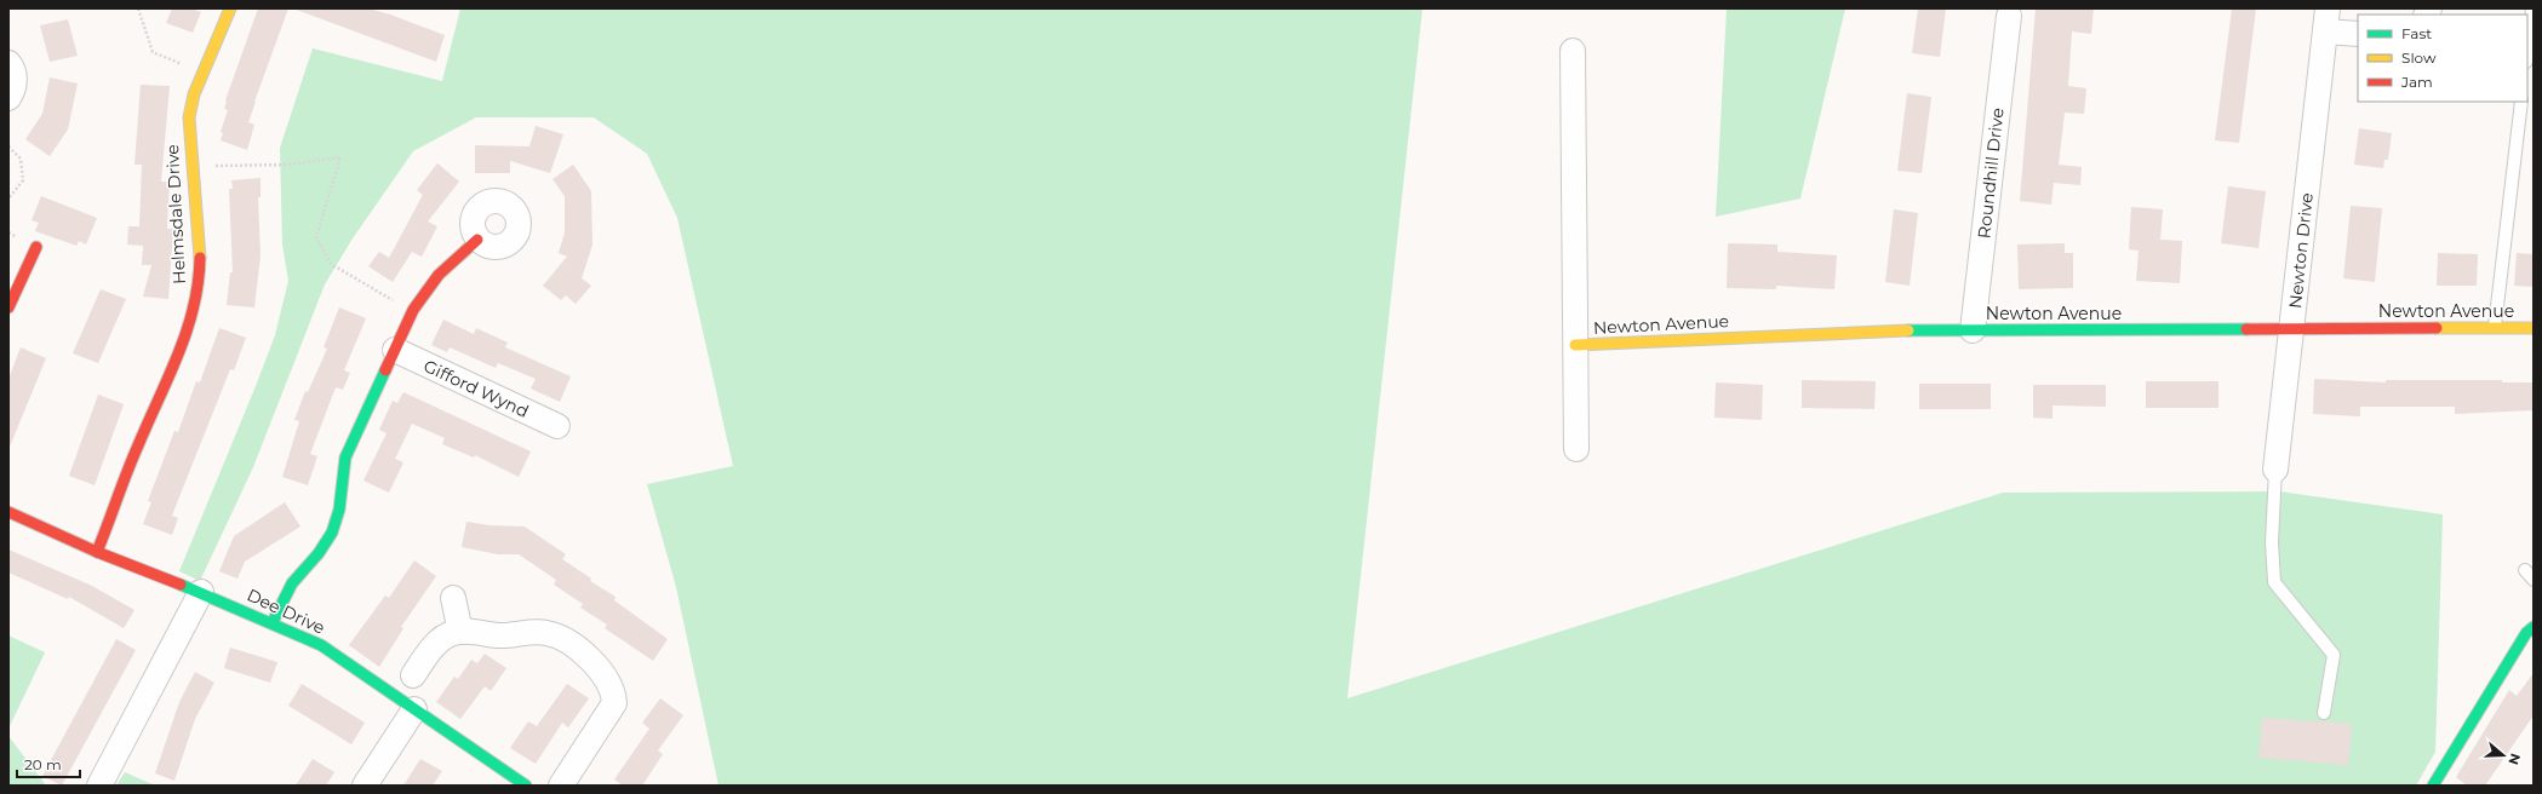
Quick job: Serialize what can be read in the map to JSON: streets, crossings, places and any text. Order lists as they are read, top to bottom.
{
  "streets": {
    "street": [
      "Roundhill Drive",
      "Helmsdale Drive",
      "Newton Drive",
      "Newton Avenue",
      "Gifford Wynd",
      "Dee Drive"
    ]
  },
  "crossings": [
    ["Roundhill Drive", "Newton Avenue"],
    ["Helmsdale Drive", "Dee Drive"],
    ["Newton Drive", "Newton Avenue"]
  ],
  "legend": ["Fast", "Slow", "Jam"],
  "scale_bar": "20 m",
  "north": "right"
}
